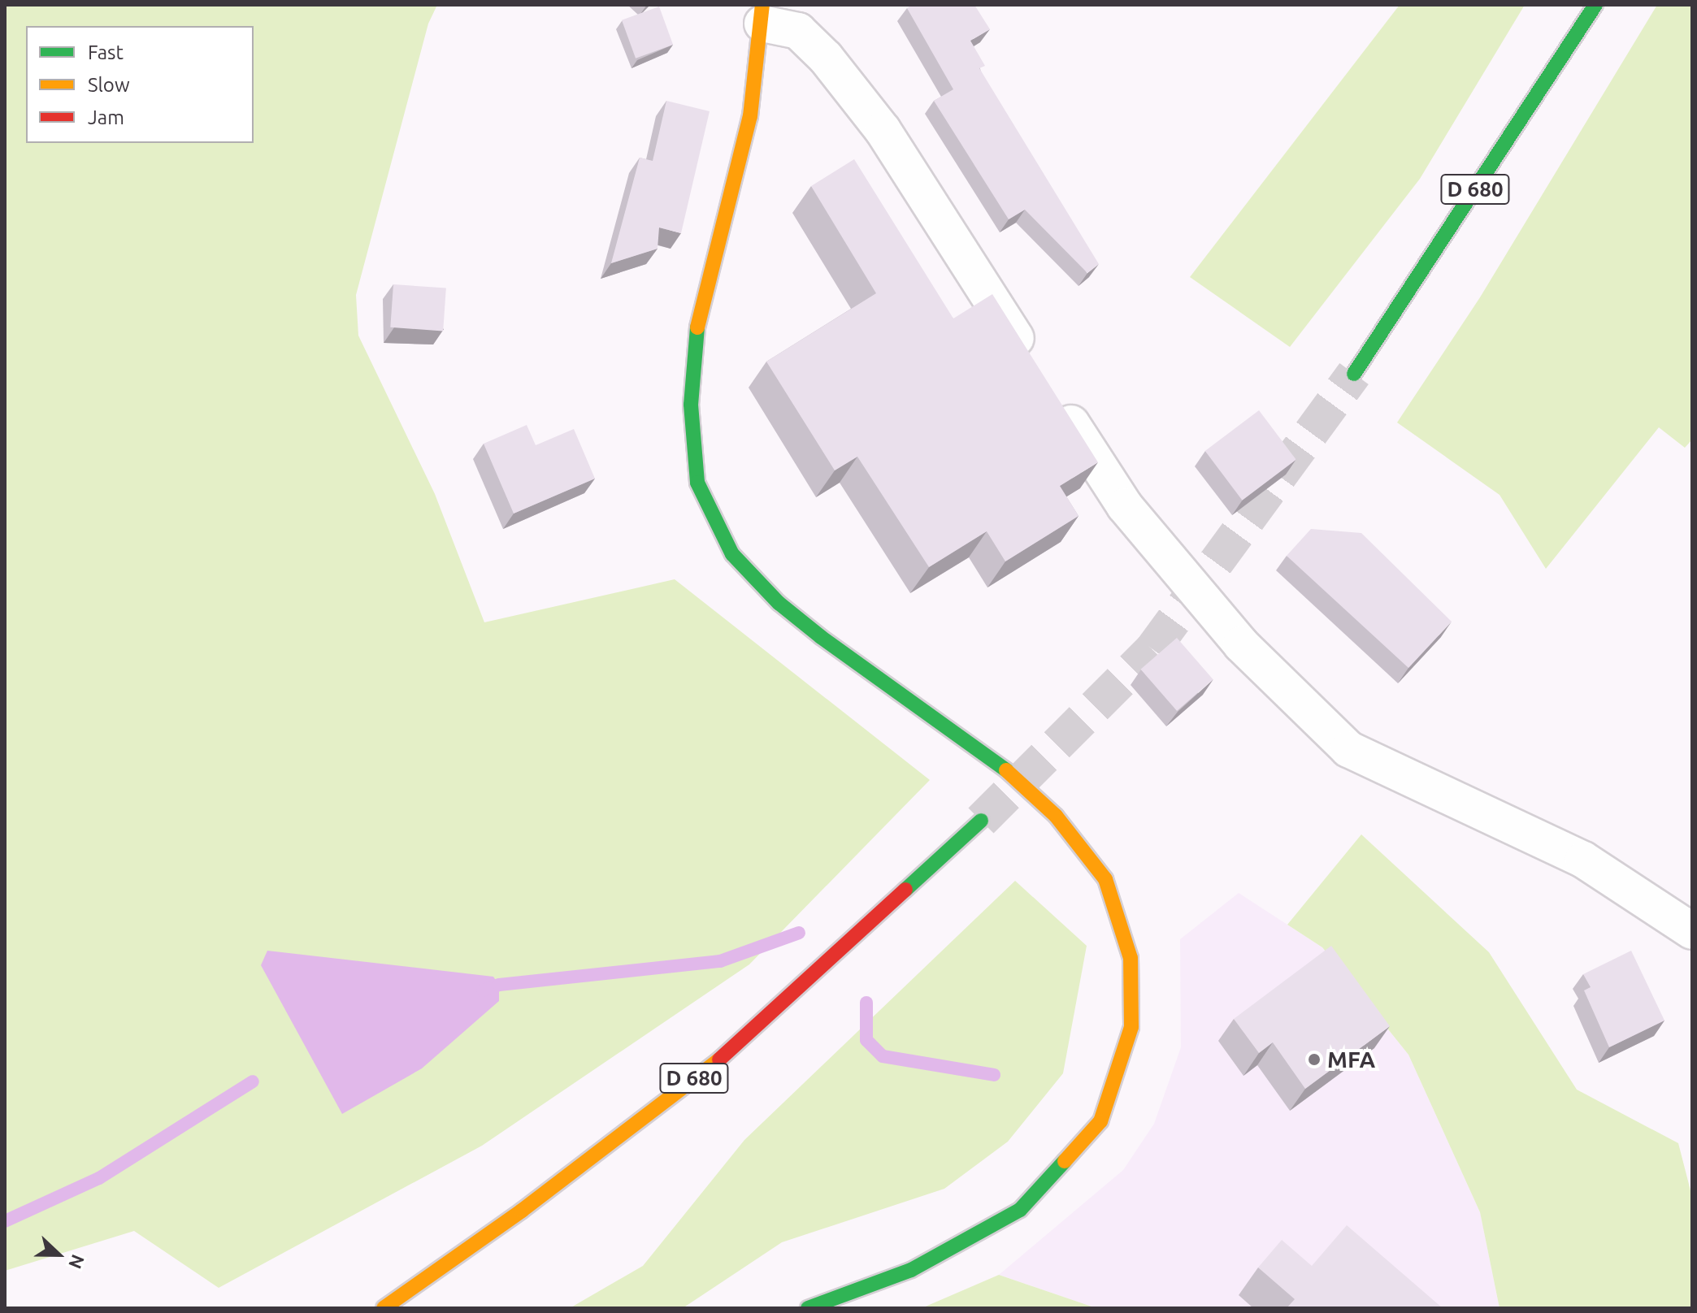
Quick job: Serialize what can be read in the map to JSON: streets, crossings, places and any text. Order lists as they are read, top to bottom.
{
  "streets": {
    "main road": ["D 680"]
  },
  "places": ["MFA"],
  "legend": ["Fast", "Slow", "Jam"],
  "north": "right"
}
